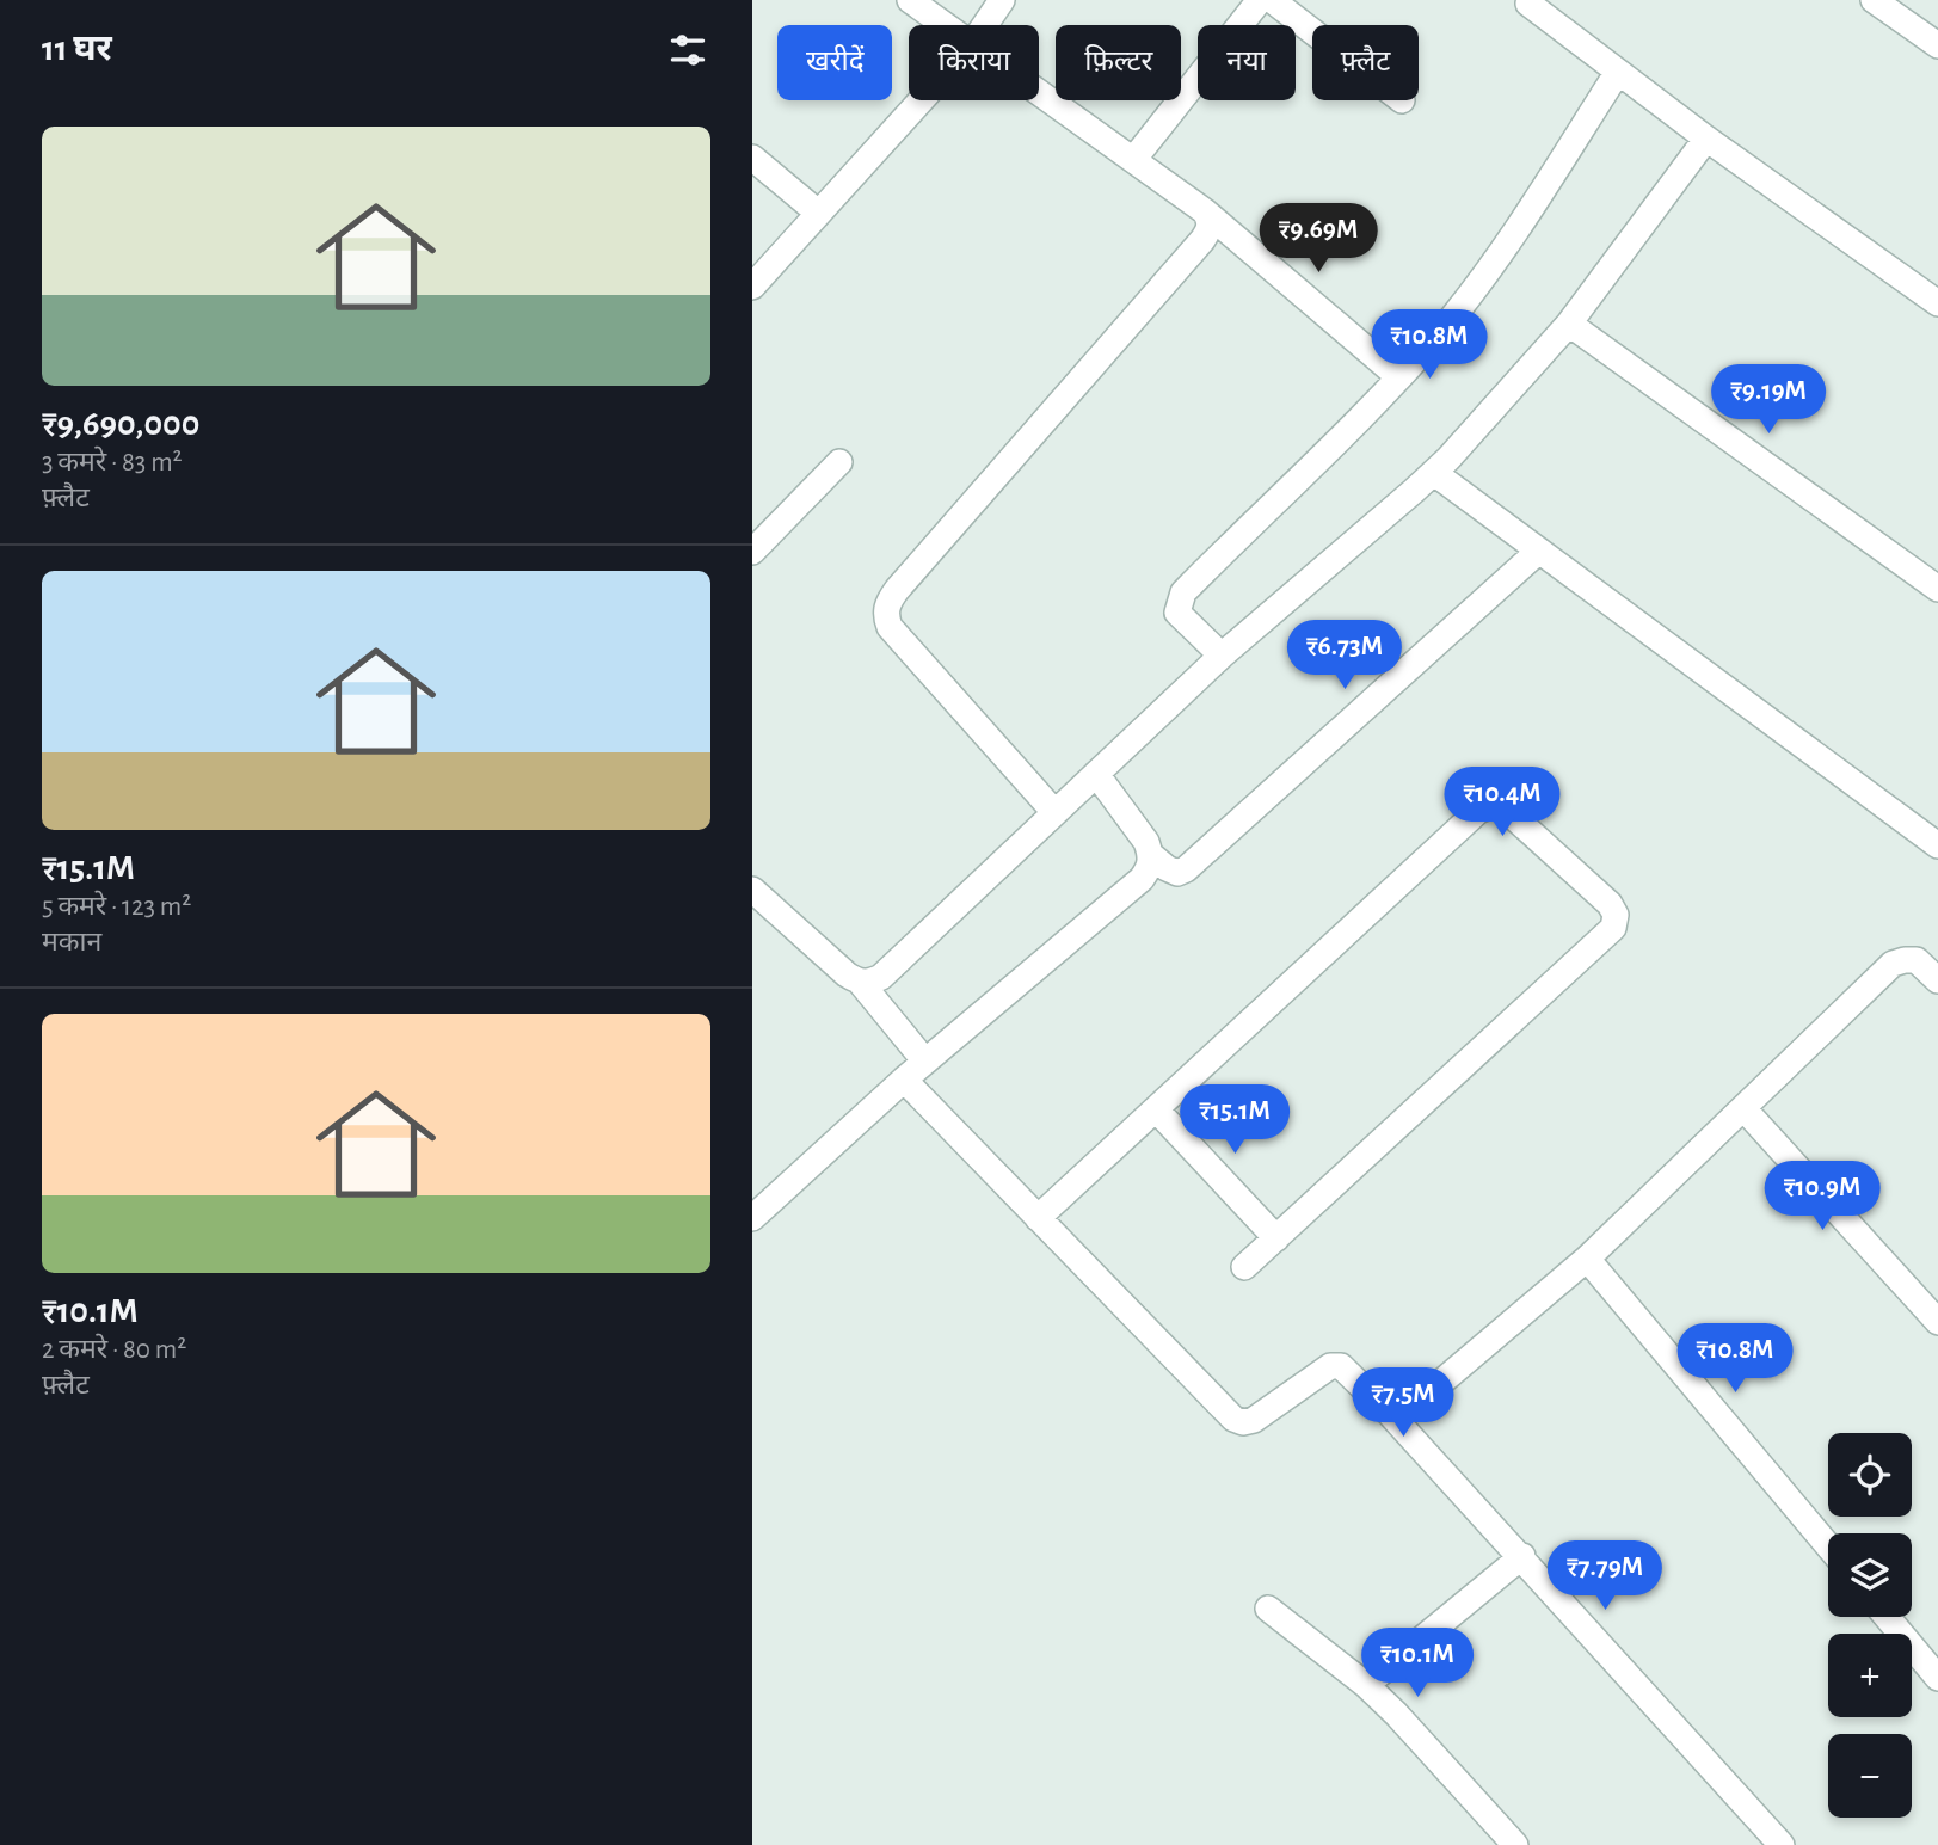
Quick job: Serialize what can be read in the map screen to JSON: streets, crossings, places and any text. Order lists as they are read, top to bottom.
{
  "page": {
    "heading": "11 घर",
    "chip": [
      "खरीदें",
      "किराया",
      "फ़िल्टर",
      "नया",
      "फ़्लैट"
    ],
    "list": [
      {
        "name": "₹9,690,000",
        "note": "3 कमरे · 83 m² · फ़्लैट"
      },
      {
        "name": "₹15.1M",
        "note": "5 कमरे · 123 m² · मकान"
      },
      {
        "name": "₹10.1M",
        "note": "2 कमरे · 80 m² · फ़्लैट"
      }
    ],
    "price": [
      "₹9.69M",
      "₹10.8M",
      "₹9.19M",
      "₹6.73M",
      "₹10.4M",
      "₹15.1M",
      "₹10.9M",
      "₹10.8M",
      "₹7.5M",
      "₹7.79M",
      "₹10.1M"
    ],
    "map_buttons": ["+", "−"]
  }
}
